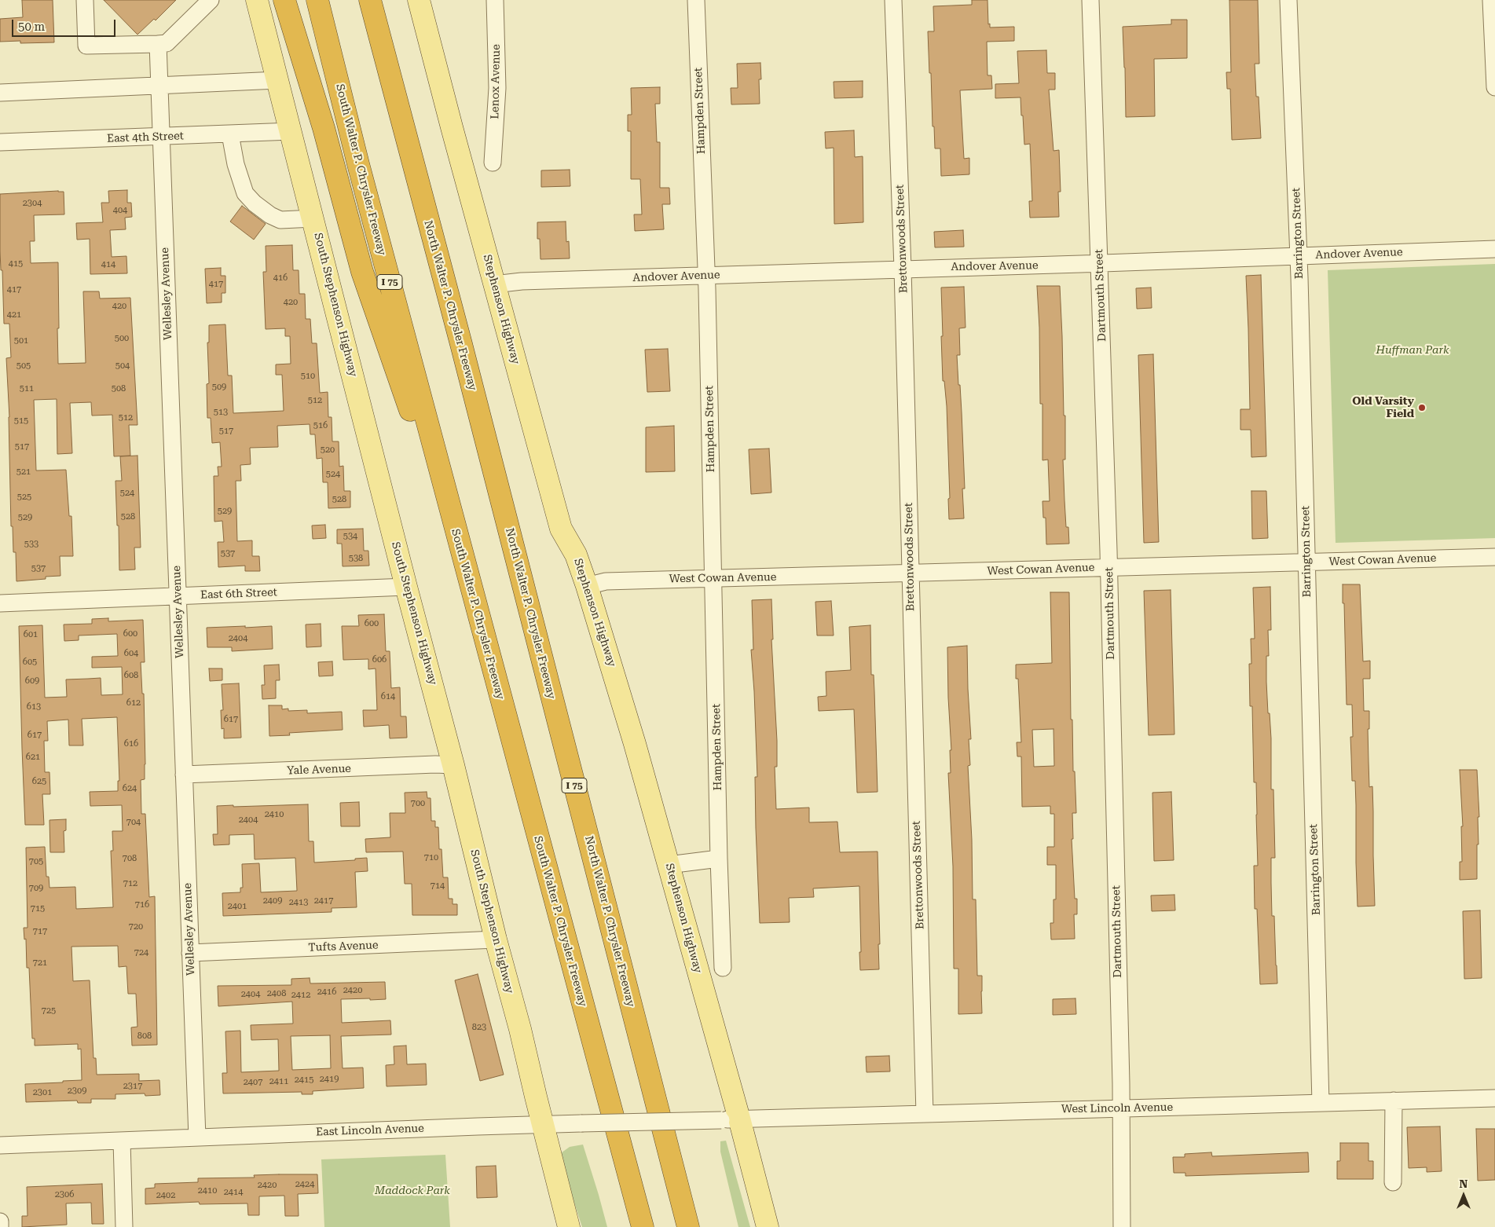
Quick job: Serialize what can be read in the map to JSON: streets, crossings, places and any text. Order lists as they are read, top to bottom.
{
  "streets": {
    "highway": ["South Walter P. Chrysler Freeway", "I 75", "North Walter P. Chrysler Freeway"],
    "main road": ["South Stephenson Highway", "Stephenson Highway"],
    "street": [
      "Lenox Avenue",
      "Hampden Street",
      "East 4th Street",
      "Barrington Street",
      "Brettonwoods Street",
      "Andover Avenue",
      "Wellesley Avenue",
      "Dartmouth Street",
      "West Cowan Avenue",
      "East 6th Street",
      "Yale Avenue",
      "Tufts Avenue",
      "West Lincoln Avenue",
      "East Lincoln Avenue"
    ]
  },
  "crossings": [
    ["Hampden Street", "Andover Avenue"],
    ["Hampden Street", "West Cowan Avenue"],
    ["East 4th Street", "Wellesley Avenue"],
    ["East 4th Street", "South Stephenson Highway"],
    ["Barrington Street", "Andover Avenue"],
    ["Barrington Street", "West Cowan Avenue"],
    ["Barrington Street", "West Lincoln Avenue"],
    ["Brettonwoods Street", "Andover Avenue"],
    ["Brettonwoods Street", "West Cowan Avenue"],
    ["Brettonwoods Street", "West Lincoln Avenue"],
    ["Andover Avenue", "Dartmouth Street"],
    ["Andover Avenue", "Stephenson Highway"],
    ["Wellesley Avenue", "East 6th Street"],
    ["Wellesley Avenue", "Yale Avenue"],
    ["Wellesley Avenue", "Tufts Avenue"],
    ["Wellesley Avenue", "East Lincoln Avenue"],
    ["Dartmouth Street", "West Cowan Avenue"],
    ["Dartmouth Street", "West Lincoln Avenue"],
    ["South Stephenson Highway", "East 6th Street"],
    ["South Stephenson Highway", "Yale Avenue"],
    ["South Stephenson Highway", "Tufts Avenue"],
    ["South Stephenson Highway", "East Lincoln Avenue"],
    ["Stephenson Highway", "West Cowan Avenue"],
    ["Stephenson Highway", "West Lincoln Avenue"],
    ["Stephenson Highway", "East Lincoln Avenue"],
    ["West Lincoln Avenue", "East Lincoln Avenue"]
  ],
  "parks": ["Huffman Park", "Maddock Park"],
  "places": ["Old Varsity Field"],
  "house_numbers": [
    "2304",
    "404",
    "415",
    "414",
    "416",
    "417",
    "417",
    "420",
    "420",
    "421",
    "500",
    "501",
    "505",
    "504",
    "510",
    "509",
    "511",
    "508",
    "512",
    "513",
    "512",
    "515",
    "516",
    "517",
    "517",
    "520",
    "521",
    "524",
    "524",
    "525",
    "528",
    "529",
    "528",
    "529",
    "534",
    "533",
    "537",
    "538",
    "537",
    "600",
    "600",
    "601",
    "2404",
    "604",
    "606",
    "605",
    "608",
    "609",
    "614",
    "612",
    "613",
    "617",
    "617",
    "616",
    "621",
    "625",
    "624",
    "700",
    "2410",
    "2404",
    "704",
    "710",
    "708",
    "705",
    "712",
    "714",
    "709",
    "2409",
    "2417",
    "2413",
    "716",
    "2401",
    "715",
    "720",
    "717",
    "724",
    "721",
    "2420",
    "2416",
    "2408",
    "2404",
    "2412",
    "725",
    "823",
    "808",
    "2419",
    "2415",
    "2411",
    "2407",
    "2317",
    "2309",
    "2301",
    "2424",
    "2420",
    "2410",
    "2414",
    "2306",
    "2402"
  ],
  "scale_bar": "50 m",
  "north": "top"
}
